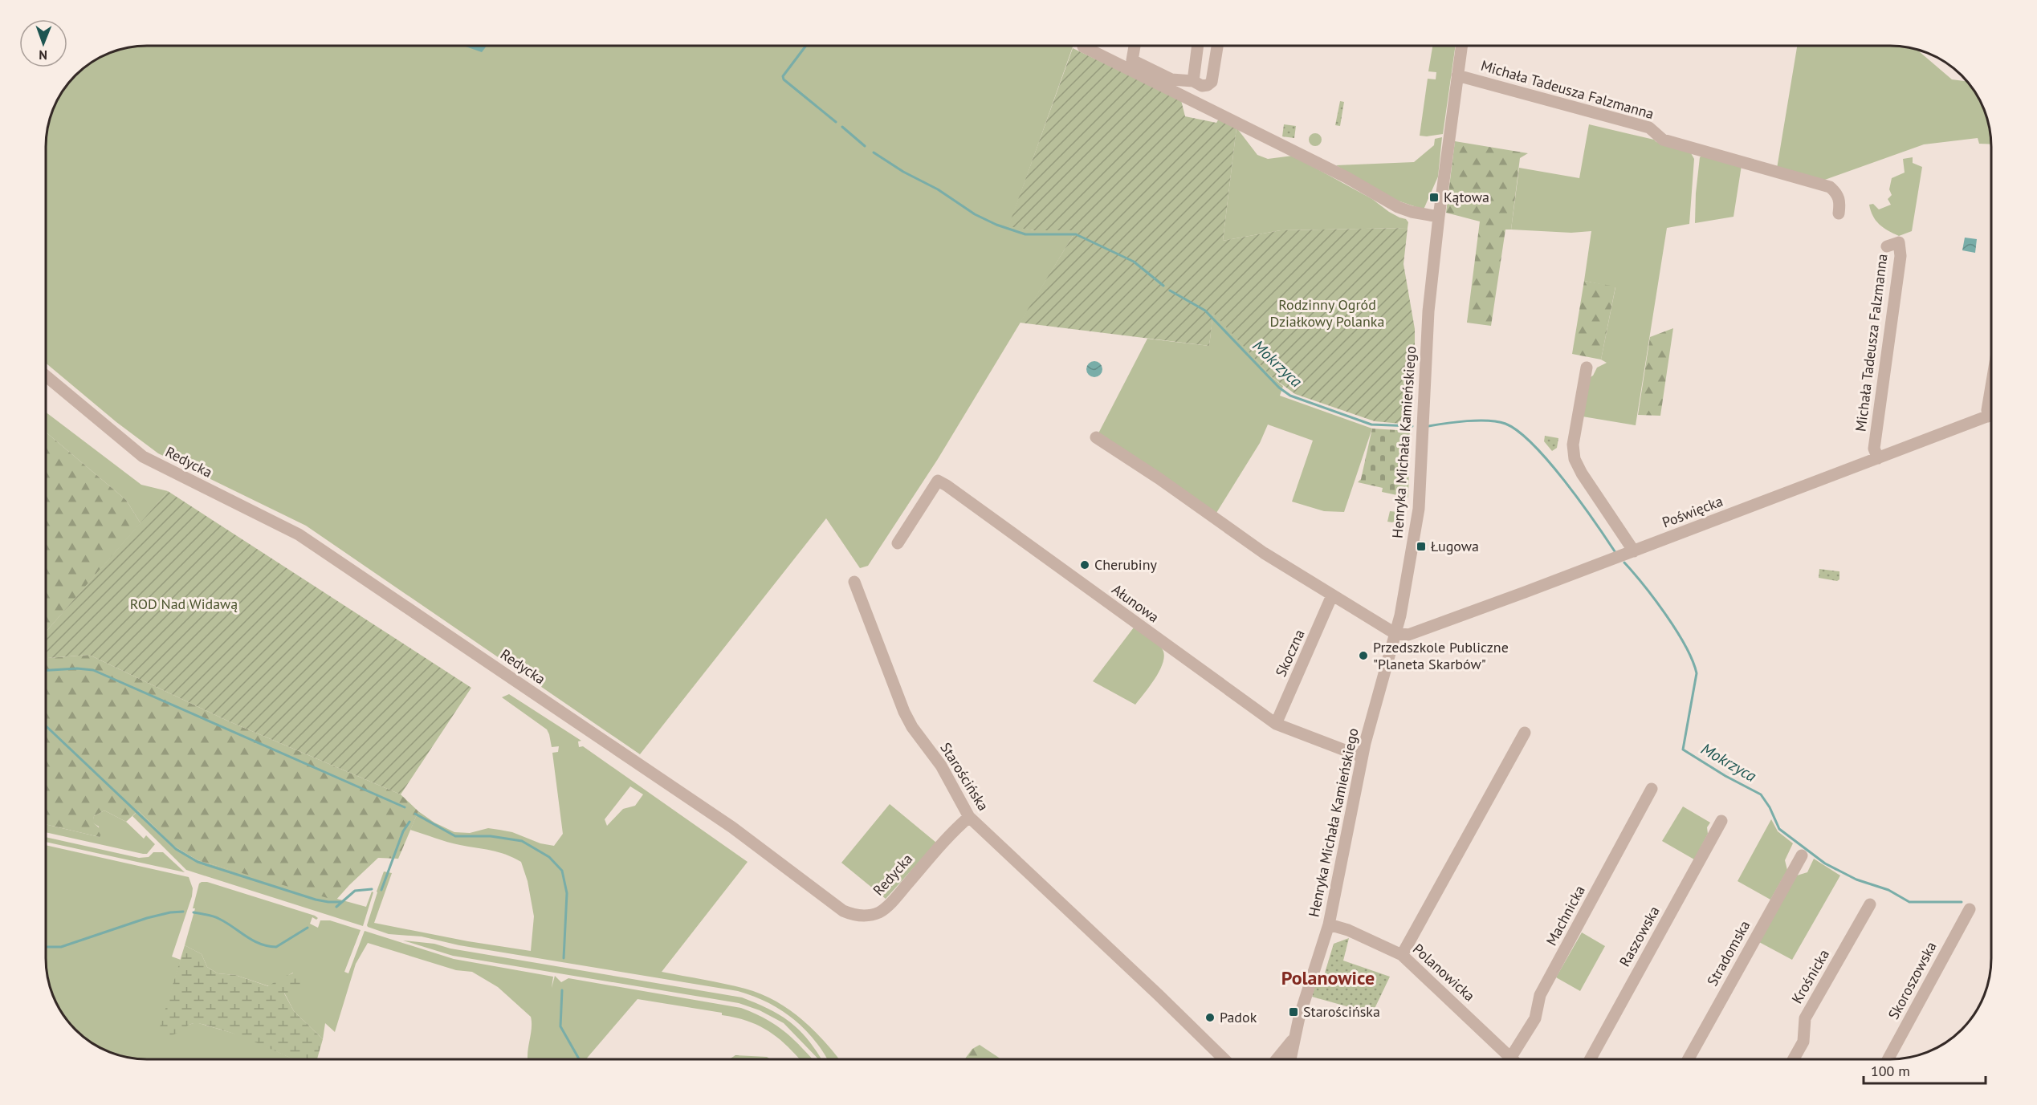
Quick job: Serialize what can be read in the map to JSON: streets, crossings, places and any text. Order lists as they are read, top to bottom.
{
  "streets": {
    "street": [
      "Michała Tadeusza Falzmanna",
      "Henryka Michała Kamieńskiego",
      "Redycka",
      "Poświęcka",
      "Ałunowa",
      "Skoczna",
      "Starościńska",
      "Machnicka",
      "Raszowska",
      "Stradomska",
      "Polanowicka",
      "Krośnicka",
      "Skoroszowska"
    ]
  },
  "crossings": [
    ["Michała Tadeusza Falzmanna", "Henryka Michała Kamieńskiego"],
    ["Michała Tadeusza Falzmanna", "Poświęcka"],
    ["Henryka Michała Kamieńskiego", "Poświęcka"],
    ["Henryka Michała Kamieńskiego", "Ałunowa"],
    ["Henryka Michała Kamieńskiego", "Polanowicka"],
    ["Redycka", "Starościńska"],
    ["Ałunowa", "Skoczna"],
    ["Machnicka", "Polanowicka"]
  ],
  "districts": ["Polanowice"],
  "water": ["Mokrzyca"],
  "parks": ["Rodzinny Ogród Działkowy Polanka", "ROD Nad Widawą"],
  "places": {
    "transit": ["Kątowa", "Ługowa", "Starościńska"],
    "other": ["Cherubiny", "Przedszkole Publiczne \"Planeta Skarbów\"", "Padok"]
  },
  "scale_bar": "100 m",
  "north": "bottom"
}
